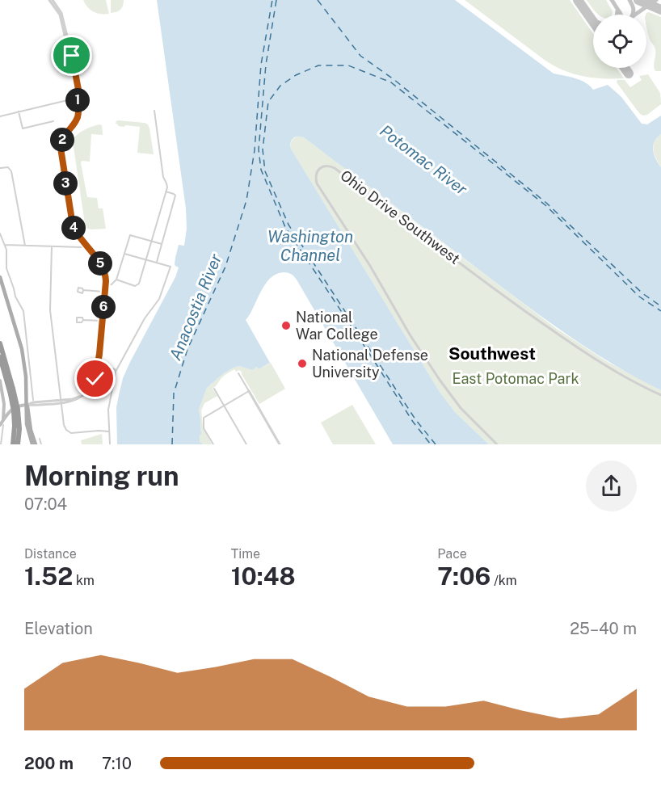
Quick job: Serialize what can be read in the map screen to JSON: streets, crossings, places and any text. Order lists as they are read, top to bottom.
{
  "streets": {
    "street": ["Ohio Drive Southwest"]
  },
  "districts": ["Southwest"],
  "water": ["Potomac River", "Washington Channel", "Anacostia River"],
  "parks": ["East Potomac Park"],
  "places": ["National War College", "National Defense University"],
  "page": {
    "pins": [
      "1",
      "2",
      "3",
      "4",
      "5",
      "6"
    ],
    "heading": ["Morning run", "07:04"],
    "stats": [
      ["Distance", "1.52 km"],
      ["Time", "10:48"],
      ["Pace", "7:06 /km"]
    ],
    "chart": ["Elevation", "25–40 m"],
    "list": [
      {
        "name": "200 m",
        "note": "7:10"
      }
    ]
  }
}
